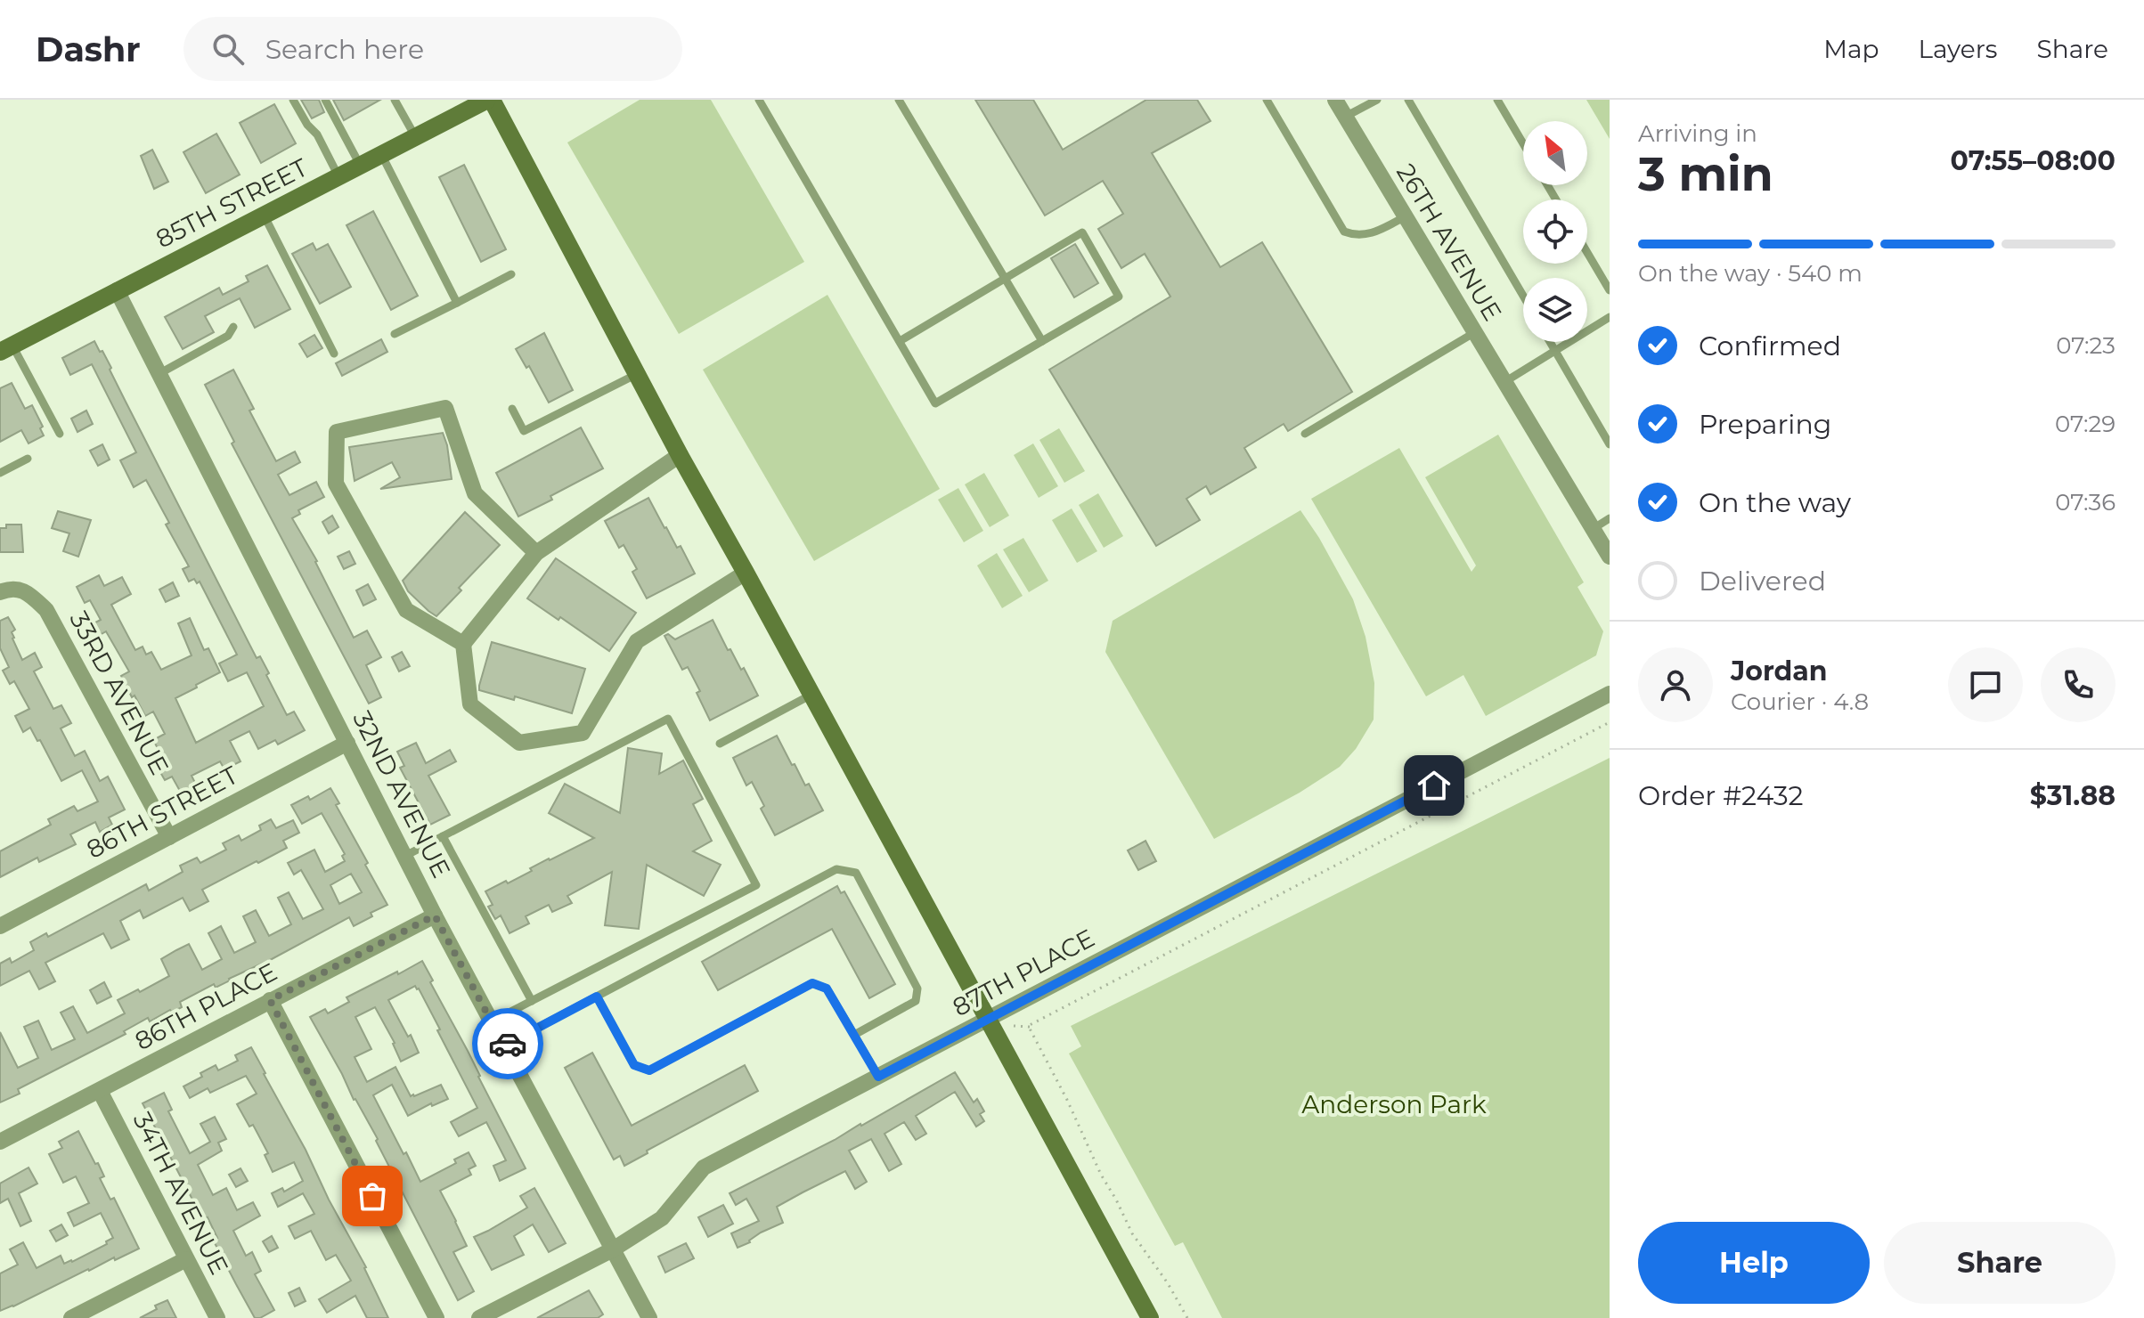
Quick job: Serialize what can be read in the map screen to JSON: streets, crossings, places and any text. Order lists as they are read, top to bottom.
{
  "streets": {
    "street": [
      "85TH STREET",
      "26TH AVENUE",
      "33RD AVENUE",
      "32ND AVENUE",
      "86TH STREET",
      "87TH PLACE",
      "86TH PLACE",
      "34TH AVENUE"
    ]
  },
  "crossings": [
    ["85TH STREET", "32ND AVENUE"],
    ["33RD AVENUE", "86TH STREET"],
    ["32ND AVENUE", "86TH STREET"],
    ["32ND AVENUE", "87TH PLACE"],
    ["32ND AVENUE", "86TH PLACE"],
    ["86TH PLACE", "34TH AVENUE"]
  ],
  "parks": ["Anderson Park"],
  "north": "top left",
  "page": {
    "header": "Dashr",
    "search": "Search here",
    "nav": ["Map", "Layers", "Share"],
    "heading": ["3 min", "Arriving in", "07:55–08:00"],
    "panel": [
      "Jordan",
      "Courier · 4.8",
      "Order #2432",
      "$31.88"
    ],
    "bar": "On the way · 540 m",
    "list": [
      ["Confirmed", "07:23"],
      ["Preparing", "07:29"],
      ["On the way", "07:36"],
      "Delivered"
    ],
    "buttons": ["Help", "Share"]
  }
}
